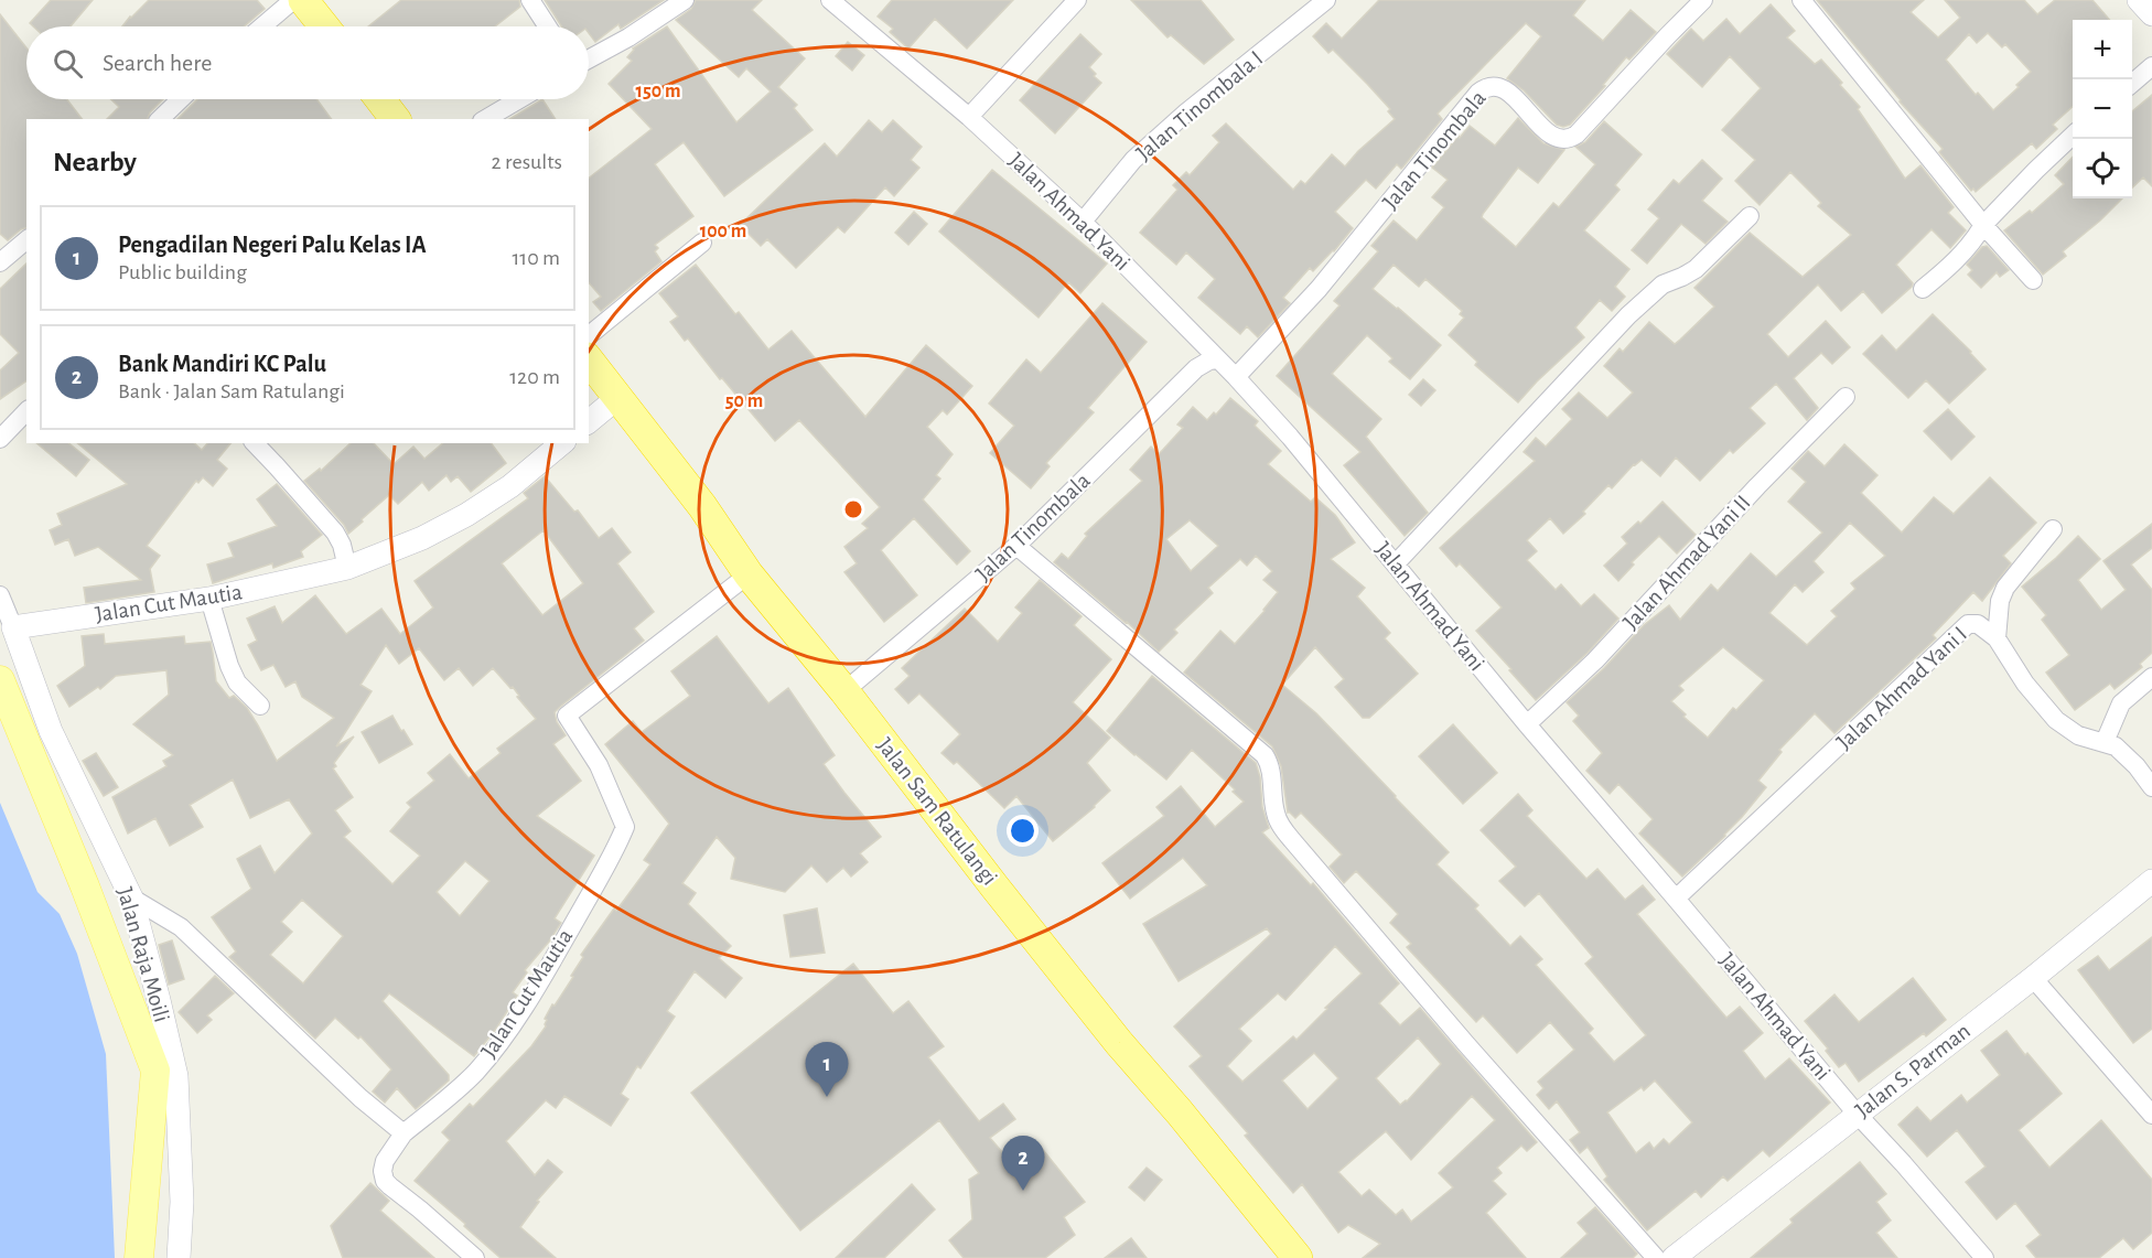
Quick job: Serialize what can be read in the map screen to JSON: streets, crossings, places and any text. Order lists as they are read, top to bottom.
{
  "streets": {
    "highway": ["Jalan Sam Ratulangi"],
    "street": [
      "Jalan Tinombala I",
      "Jalan Tinombala",
      "Jalan Ahmad Yani",
      "Jalan Ahmad Yani II",
      "Jalan Cut Mautia",
      "Jalan Ahmad Yani I",
      "Jalan Raja Moili",
      "Jalan S. Parman"
    ]
  },
  "crossings": [
    ["Jalan Tinombala I", "Jalan Ahmad Yani"],
    ["Jalan Tinombala", "Jalan Ahmad Yani"],
    ["Jalan Tinombala", "Jalan Sam Ratulangi"],
    ["Jalan Ahmad Yani", "Jalan Ahmad Yani II"],
    ["Jalan Ahmad Yani", "Jalan Ahmad Yani I"],
    ["Jalan Ahmad Yani", "Jalan S. Parman"],
    ["Jalan Cut Mautia", "Jalan Sam Ratulangi"],
    ["Jalan Cut Mautia", "Jalan Raja Moili"]
  ],
  "page": {
    "map_buttons": ["+", "−"],
    "search": "Search here",
    "heading": ["Nearby", "2 results"],
    "list": [
      {
        "mark": "1",
        "name": "Pengadilan Negeri Palu Kelas IA",
        "note": "Public building",
        "value": "110 m"
      },
      {
        "mark": "2",
        "name": "Bank Mandiri KC Palu",
        "note": "Bank · Jalan Sam Ratulangi",
        "value": "120 m"
      }
    ],
    "pins": ["1", "2"]
  },
  "rings": ["150 m", "100 m", "50 m"]
}
